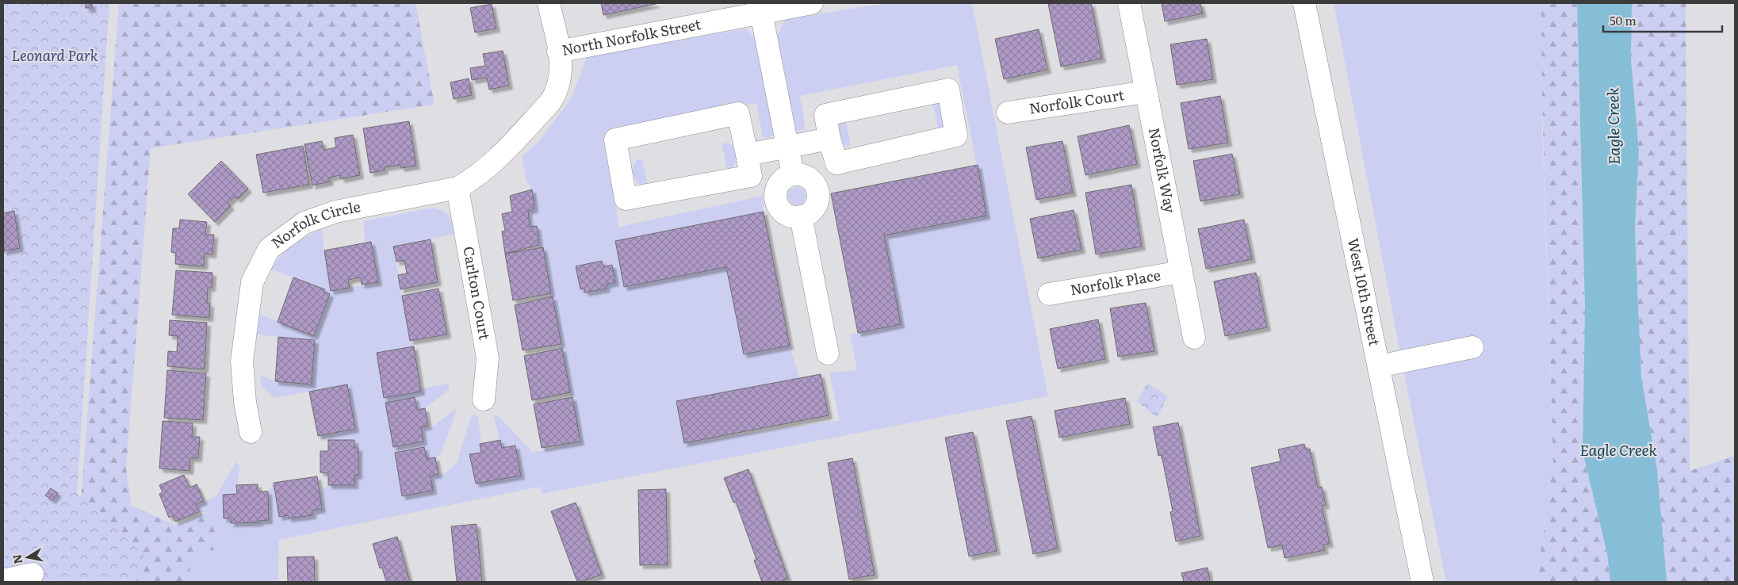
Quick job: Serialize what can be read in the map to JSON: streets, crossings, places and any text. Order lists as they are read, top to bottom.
{
  "streets": {
    "street": [
      "North Norfolk Street",
      "Norfolk Court",
      "Norfolk Way",
      "Norfolk Circle",
      "Norfolk Place",
      "West 10th Street",
      "Carlton Court"
    ]
  },
  "crossings": [
    ["North Norfolk Street", "Norfolk Circle"],
    ["North Norfolk Street", "Carlton Court"],
    ["Norfolk Court", "Norfolk Way"],
    ["Norfolk Way", "Norfolk Place"],
    ["Norfolk Circle", "Carlton Court"]
  ],
  "water": ["Eagle Creek"],
  "parks": ["Leonard Park"],
  "scale_bar": "50 m",
  "north": "left"
}
